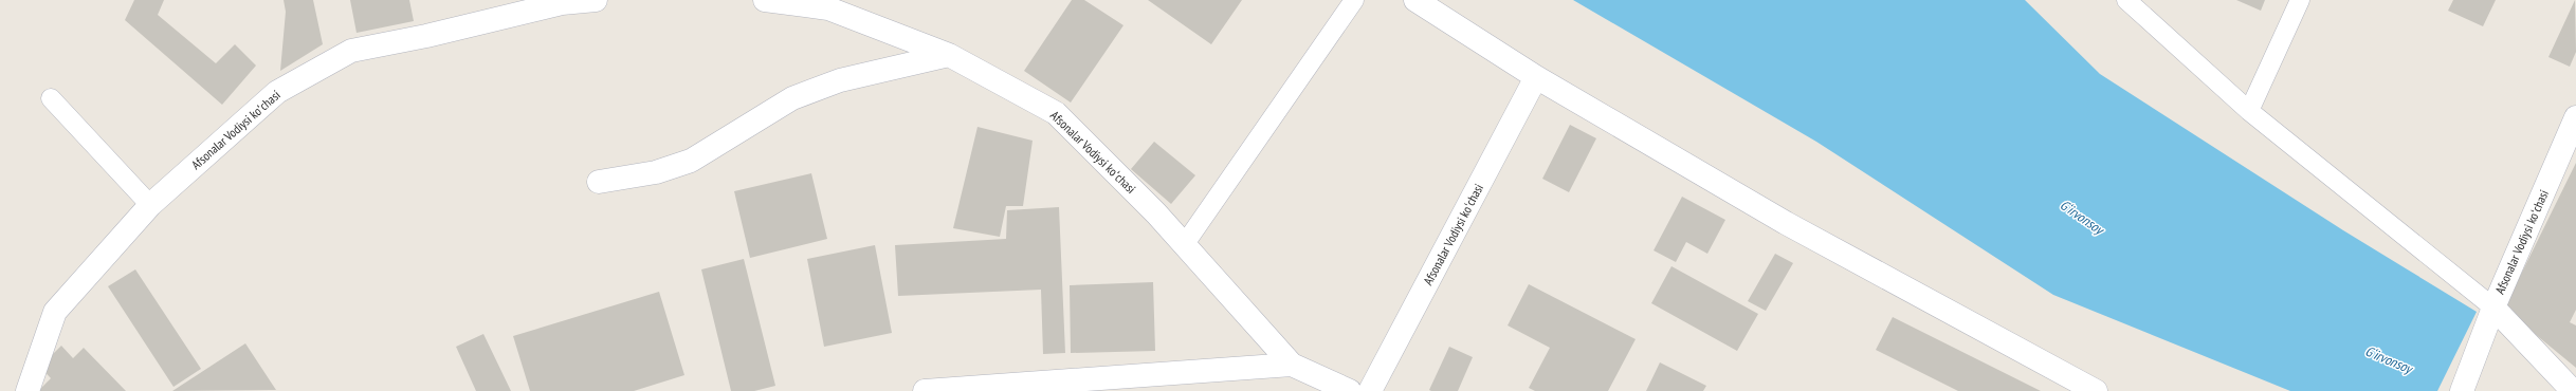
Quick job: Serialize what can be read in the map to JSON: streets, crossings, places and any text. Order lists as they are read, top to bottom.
{
  "streets": {
    "street": ["Afsonalar Vodiysi koʻchasi"]
  },
  "water": ["G‘irvonsoy"]
}
